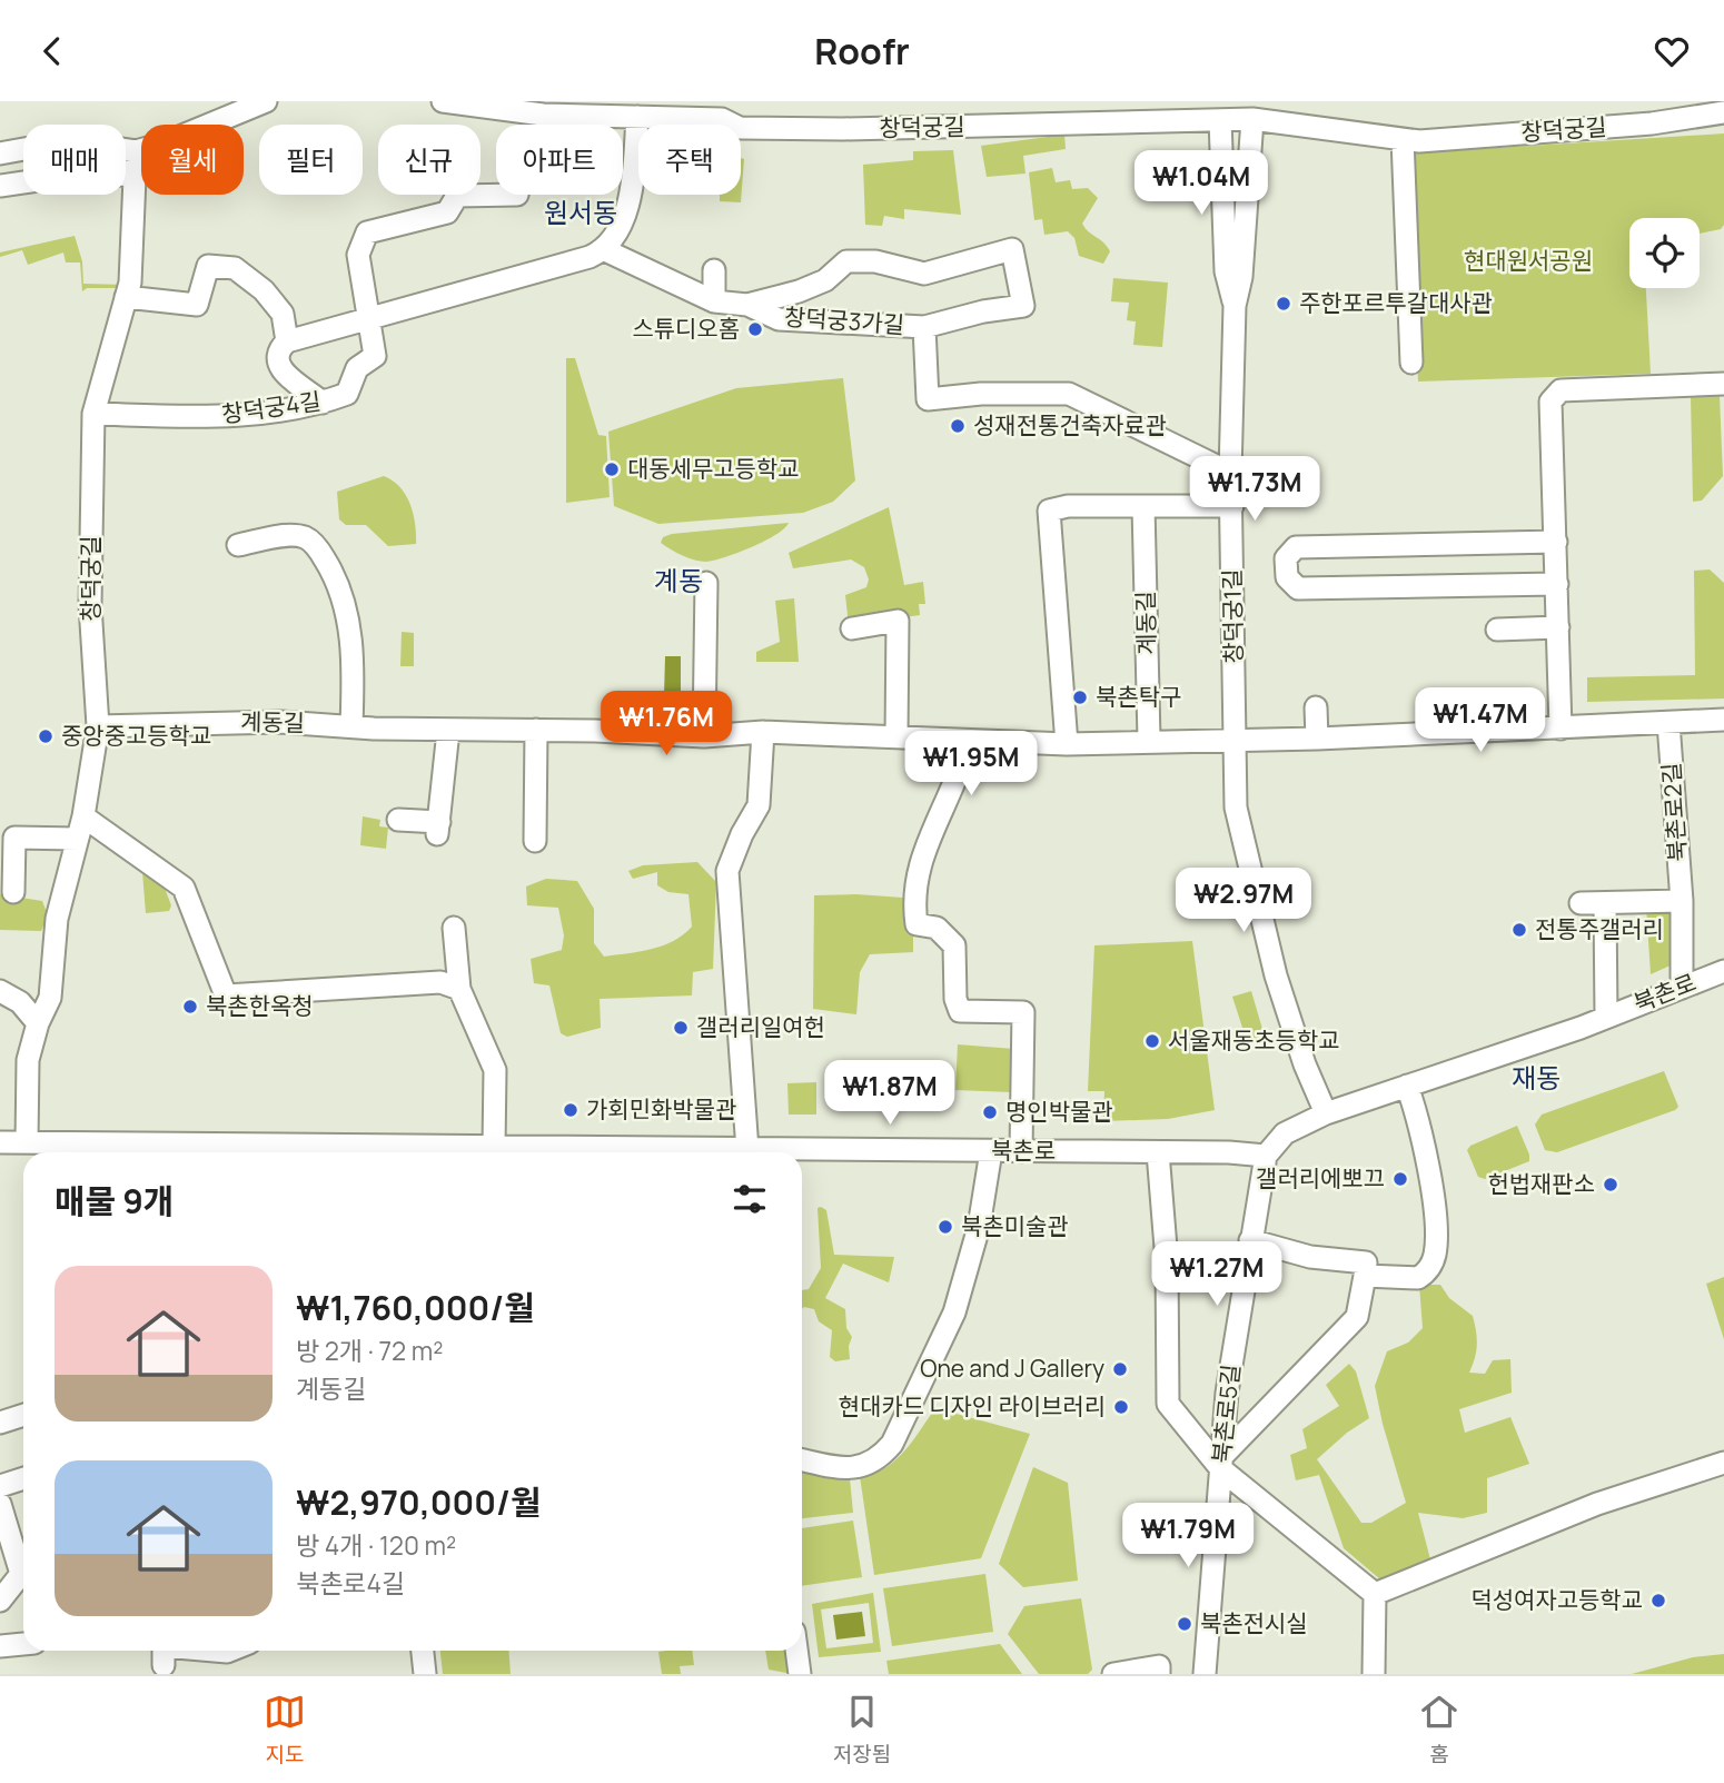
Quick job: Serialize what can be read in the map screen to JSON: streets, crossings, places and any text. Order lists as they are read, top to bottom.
{
  "streets": {
    "street": [
      "창덕궁길",
      "창덕궁3가길",
      "창덕궁4길",
      "창덕궁1길",
      "계동길",
      "북촌로2길",
      "북촌로",
      "북촌로5길"
    ]
  },
  "crossings": [
    ["창덕궁길", "창덕궁4길"],
    ["창덕궁길", "창덕궁1길"],
    ["창덕궁길", "계동길"],
    ["창덕궁길", "북촌로"],
    ["창덕궁1길", "계동길"],
    ["창덕궁1길", "북촌로"],
    ["계동길", "북촌로2길"],
    ["북촌로2길", "북촌로"],
    ["북촌로", "북촌로5길"]
  ],
  "districts": ["원서동", "계동", "재동"],
  "parks": ["현대원서공원"],
  "places": [
    "주한포르투갈대사관",
    "스튜디오홈",
    "성재전통건축자료관",
    "대동세무고등학교",
    "북촌탁구",
    "중앙중고등학교",
    "전통주갤러리",
    "북촌한옥청",
    "갤러리일여헌",
    "서울재동초등학교",
    "가회민화박물관",
    "명인박물관",
    "갤러리에뽀끄",
    "헌법재판소",
    "북촌미술관",
    "One and J Gallery",
    "현대카드 디자인 라이브러리",
    "덕성여자고등학교",
    "북촌전시실"
  ],
  "page": {
    "header": "Roofr",
    "chip": [
      "매매",
      "월세",
      "필터",
      "신규",
      "아파트",
      "주택"
    ],
    "price": [
      "₩1.04M",
      "₩1.73M",
      "₩1.47M",
      "₩1.76M",
      "₩1.95M",
      "₩2.97M",
      "₩1.87M",
      "₩1.27M",
      "₩1.79M"
    ],
    "heading": "매물 9개",
    "list": [
      {
        "name": "₩1,760,000/월",
        "note": "방 2개 · 72 m² · 계동길"
      },
      {
        "name": "₩2,970,000/월",
        "note": "방 4개 · 120 m² · 북촌로4길"
      }
    ],
    "tabs": ["지도", "저장됨", "홈"]
  }
}
